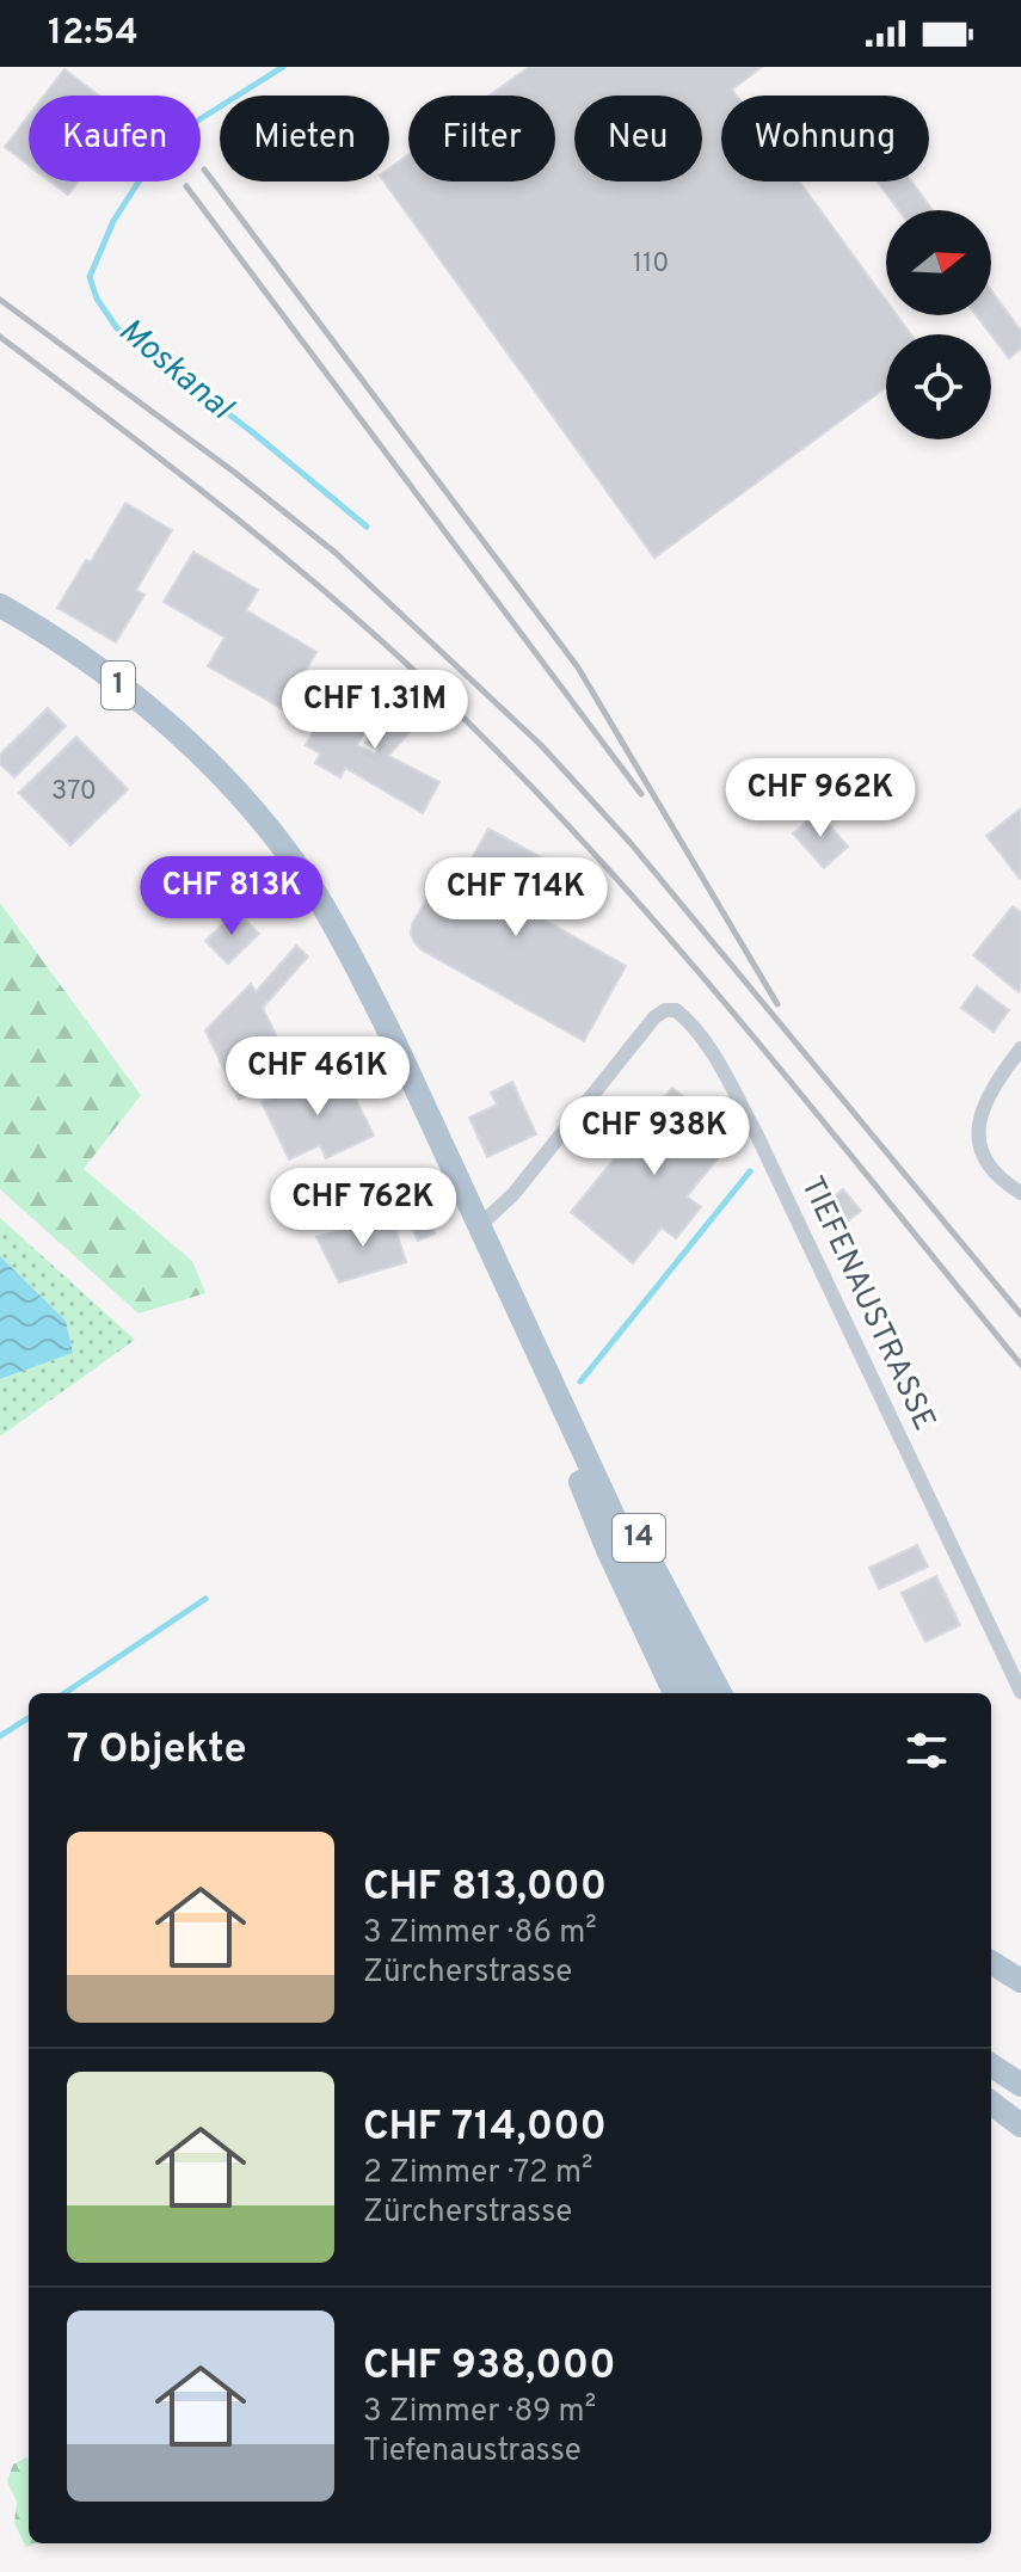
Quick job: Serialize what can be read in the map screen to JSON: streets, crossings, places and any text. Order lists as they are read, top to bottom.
{
  "streets": {
    "main road": ["1", "14"],
    "street": ["TIEFENAUSTRASSE"]
  },
  "crossings": [
    ["1", "TIEFENAUSTRASSE"],
    ["1", "14"]
  ],
  "water": ["Moskanal"],
  "house_numbers": ["110", "370"],
  "north": "right",
  "page": {
    "status": "12:54",
    "chip": [
      "Kaufen",
      "Mieten",
      "Filter",
      "Neu",
      "Wohnung"
    ],
    "price": [
      "CHF 1.31M",
      "CHF 962K",
      "CHF 813K",
      "CHF 714K",
      "CHF 461K",
      "CHF 938K",
      "CHF 762K"
    ],
    "heading": "7 Objekte",
    "list": [
      {
        "name": "CHF 813,000",
        "note": "3 Zimmer · 86 m² · Zürcherstrasse"
      },
      {
        "name": "CHF 714,000",
        "note": "2 Zimmer · 72 m² · Zürcherstrasse"
      },
      {
        "name": "CHF 938,000",
        "note": "3 Zimmer · 89 m² · Tiefenaustrasse"
      }
    ]
  }
}
